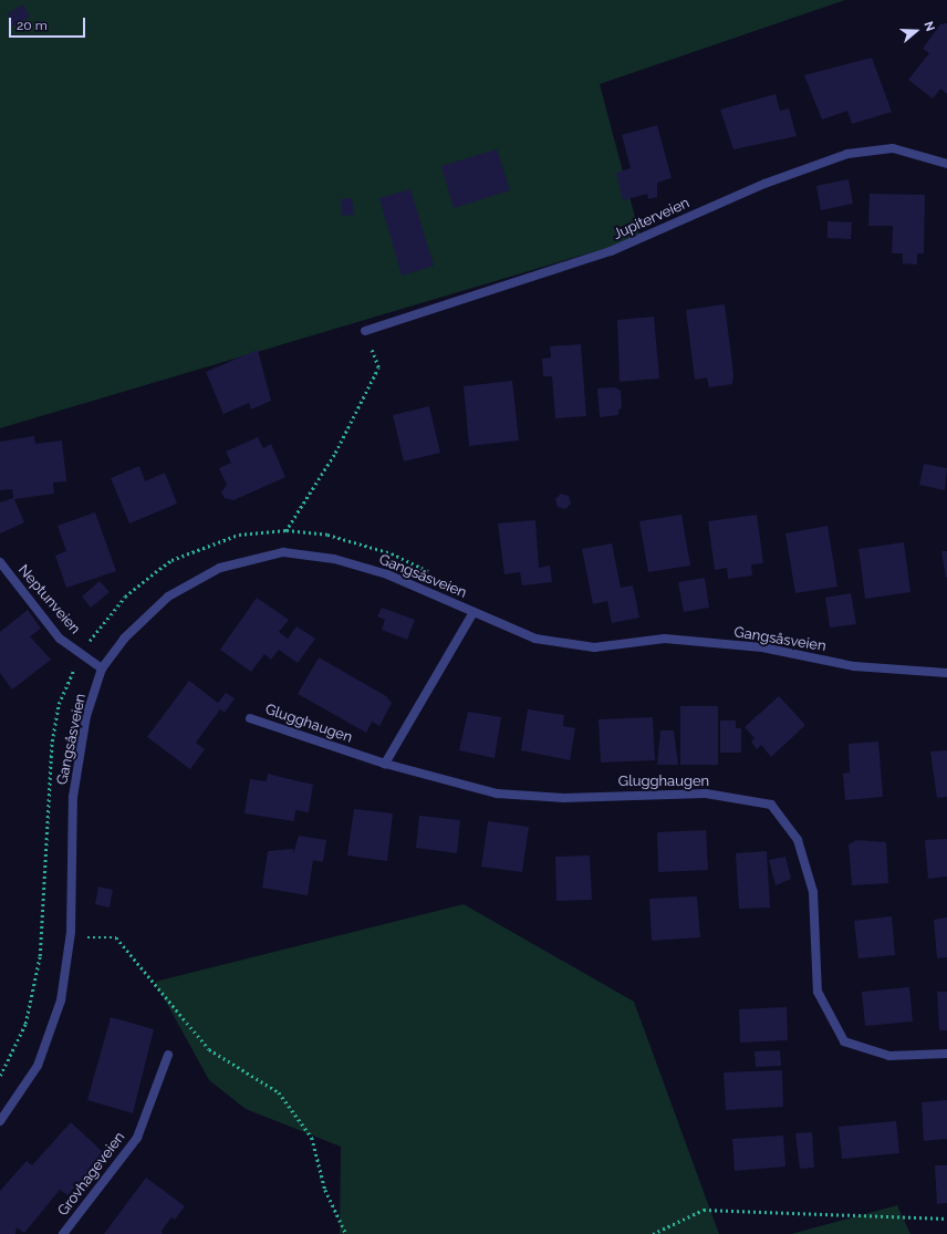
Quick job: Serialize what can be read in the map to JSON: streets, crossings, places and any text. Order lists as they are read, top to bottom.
{
  "streets": {
    "street": [
      "Jupiterveien",
      "Gangsåsveien",
      "Neptunveien",
      "Glugghaugen",
      "Grovhageveien"
    ]
  },
  "crossings": [
    ["Gangsåsveien", "Neptunveien"]
  ],
  "scale_bar": "20 m",
  "north": "right"
}
